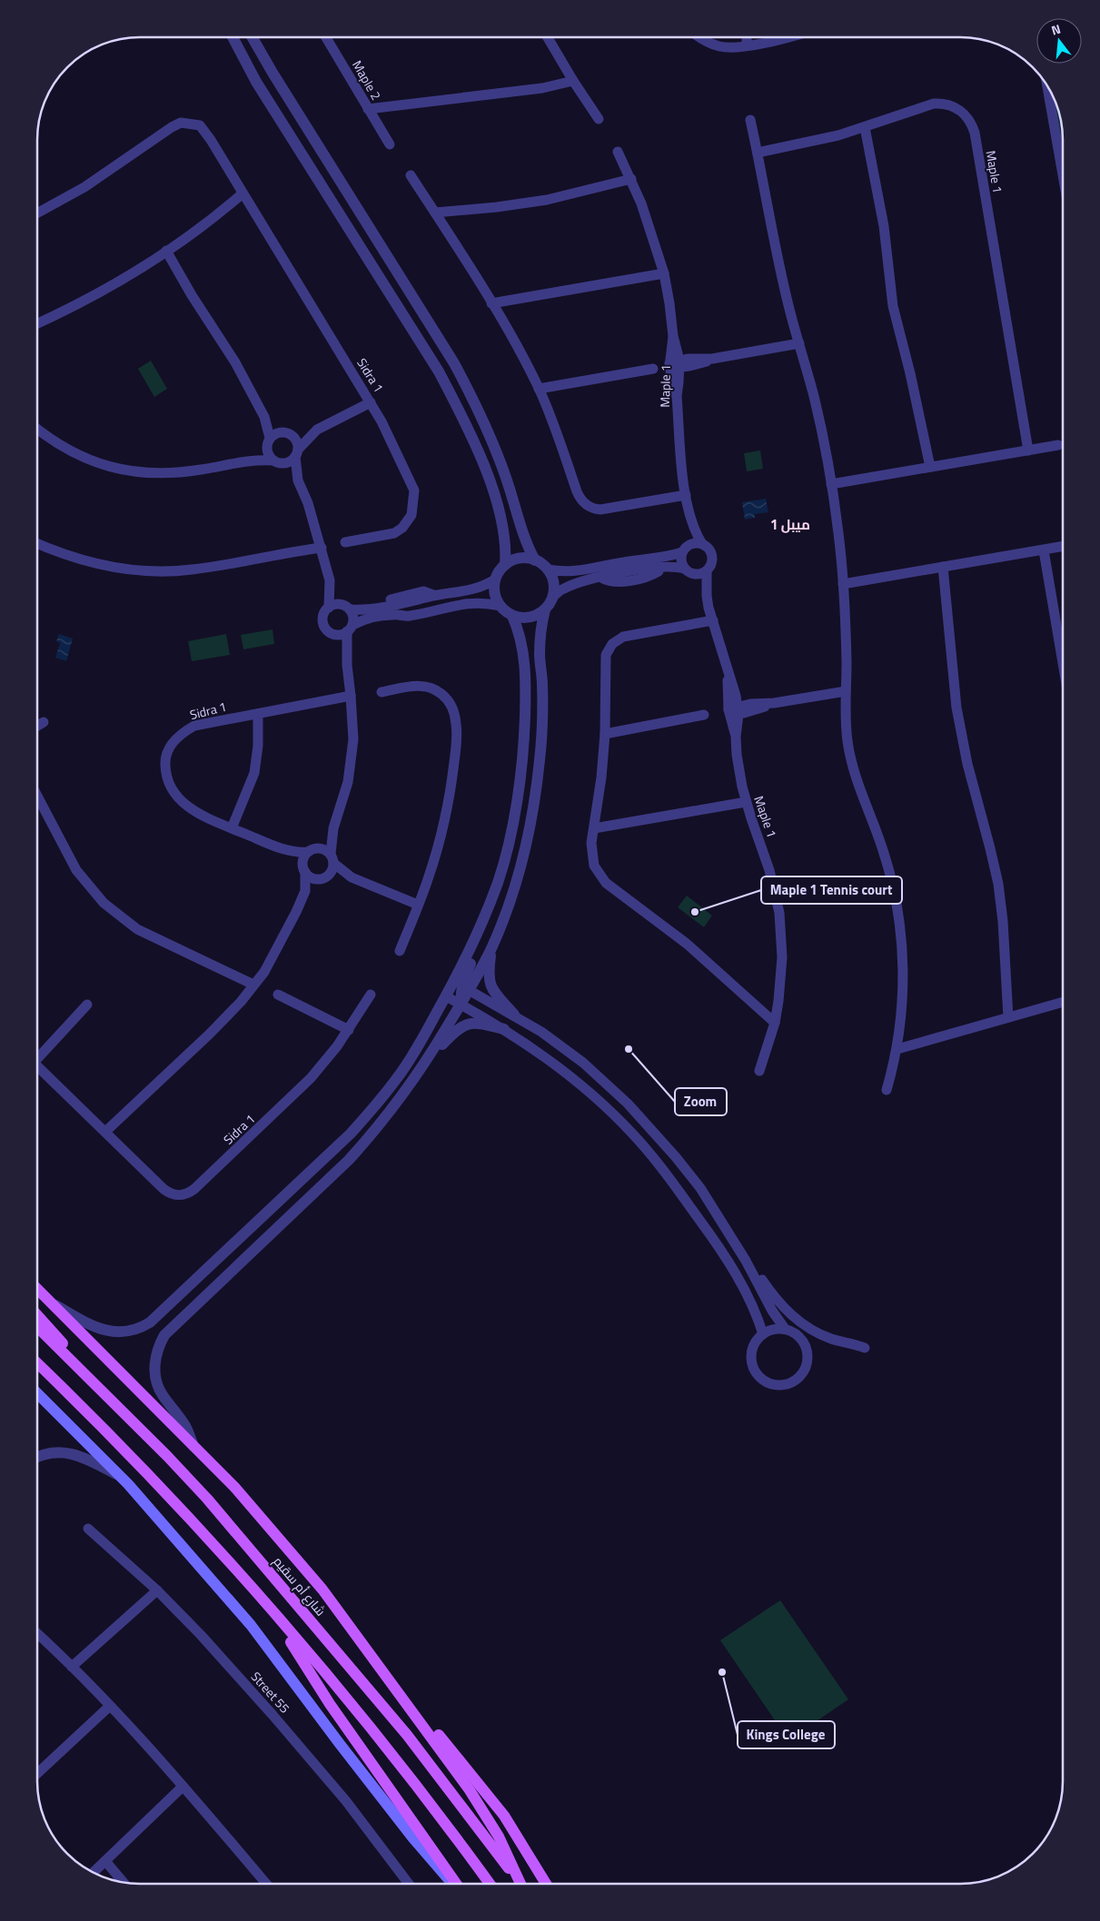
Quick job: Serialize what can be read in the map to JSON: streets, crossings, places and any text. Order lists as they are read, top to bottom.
{
  "streets": {
    "main road": ["شارع أم سقيم"],
    "street": [
      "Maple 2",
      "Maple 1",
      "Sidra 1",
      "Street 55"
    ]
  },
  "districts": ["ميبل 1"],
  "places": ["Maple 1 Tennis court", "Zoom", "Kings College"],
  "north": "top"
}
